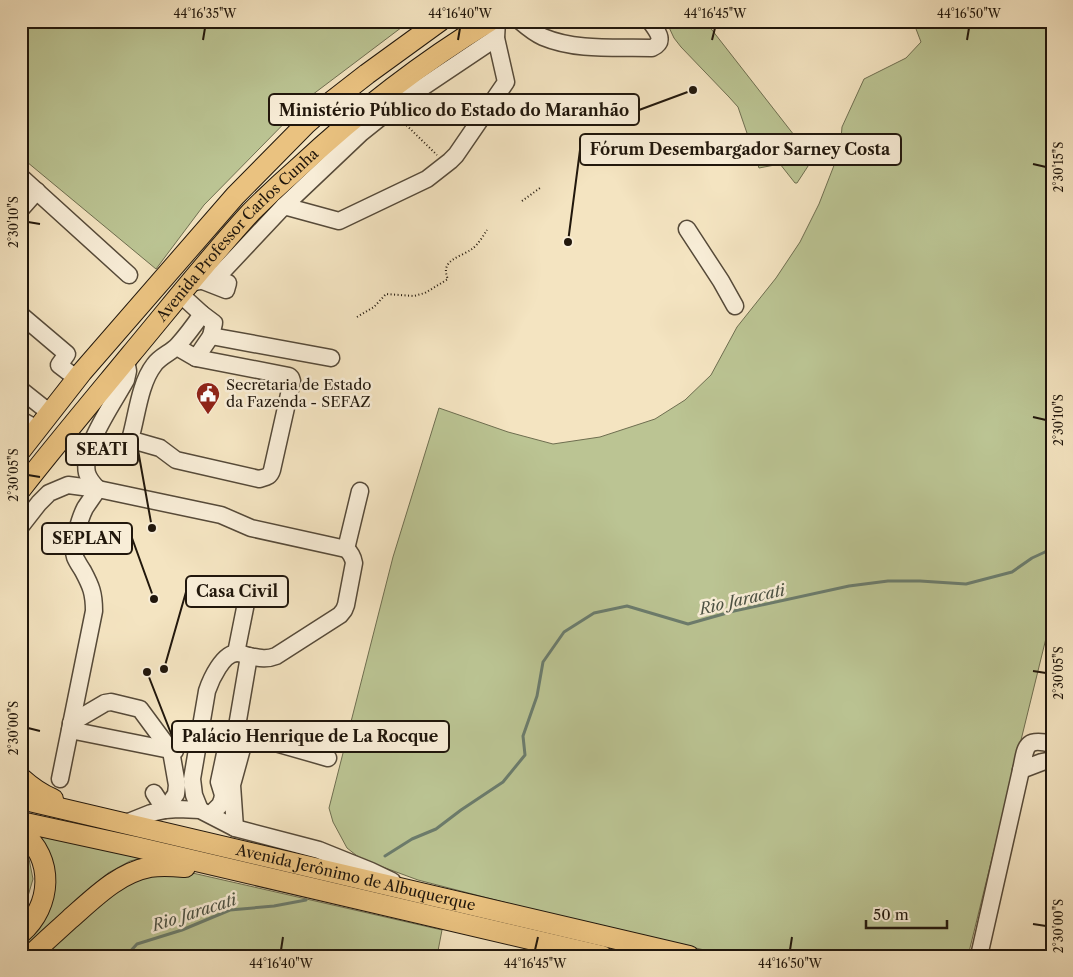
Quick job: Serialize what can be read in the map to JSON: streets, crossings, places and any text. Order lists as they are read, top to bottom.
{
  "streets": {
    "main road": ["Avenida Professor Carlos Cunha", "Avenida Jerônimo de Albuquerque"]
  },
  "water": ["Rio Jaracati"],
  "places": {
    "other": [
      "Ministério Público do Estado do Maranhão",
      "Fórum Desembargador Sarney Costa",
      "SEATI",
      "SEPLAN",
      "Casa Civil",
      "Palácio Henrique de La Rocque"
    ],
    "public building": ["Secretaria de Estado da Fazenda - SEFAZ"]
  },
  "scale_bar": "50 m",
  "coordinates": [
    "44°16'35\"W",
    "44°16'40\"W",
    "44°16'45\"W",
    "44°16'50\"W",
    "2°30'15\"S",
    "2°30'10\"S",
    "2°30'05\"S",
    "2°30'00\"S"
  ]
}
